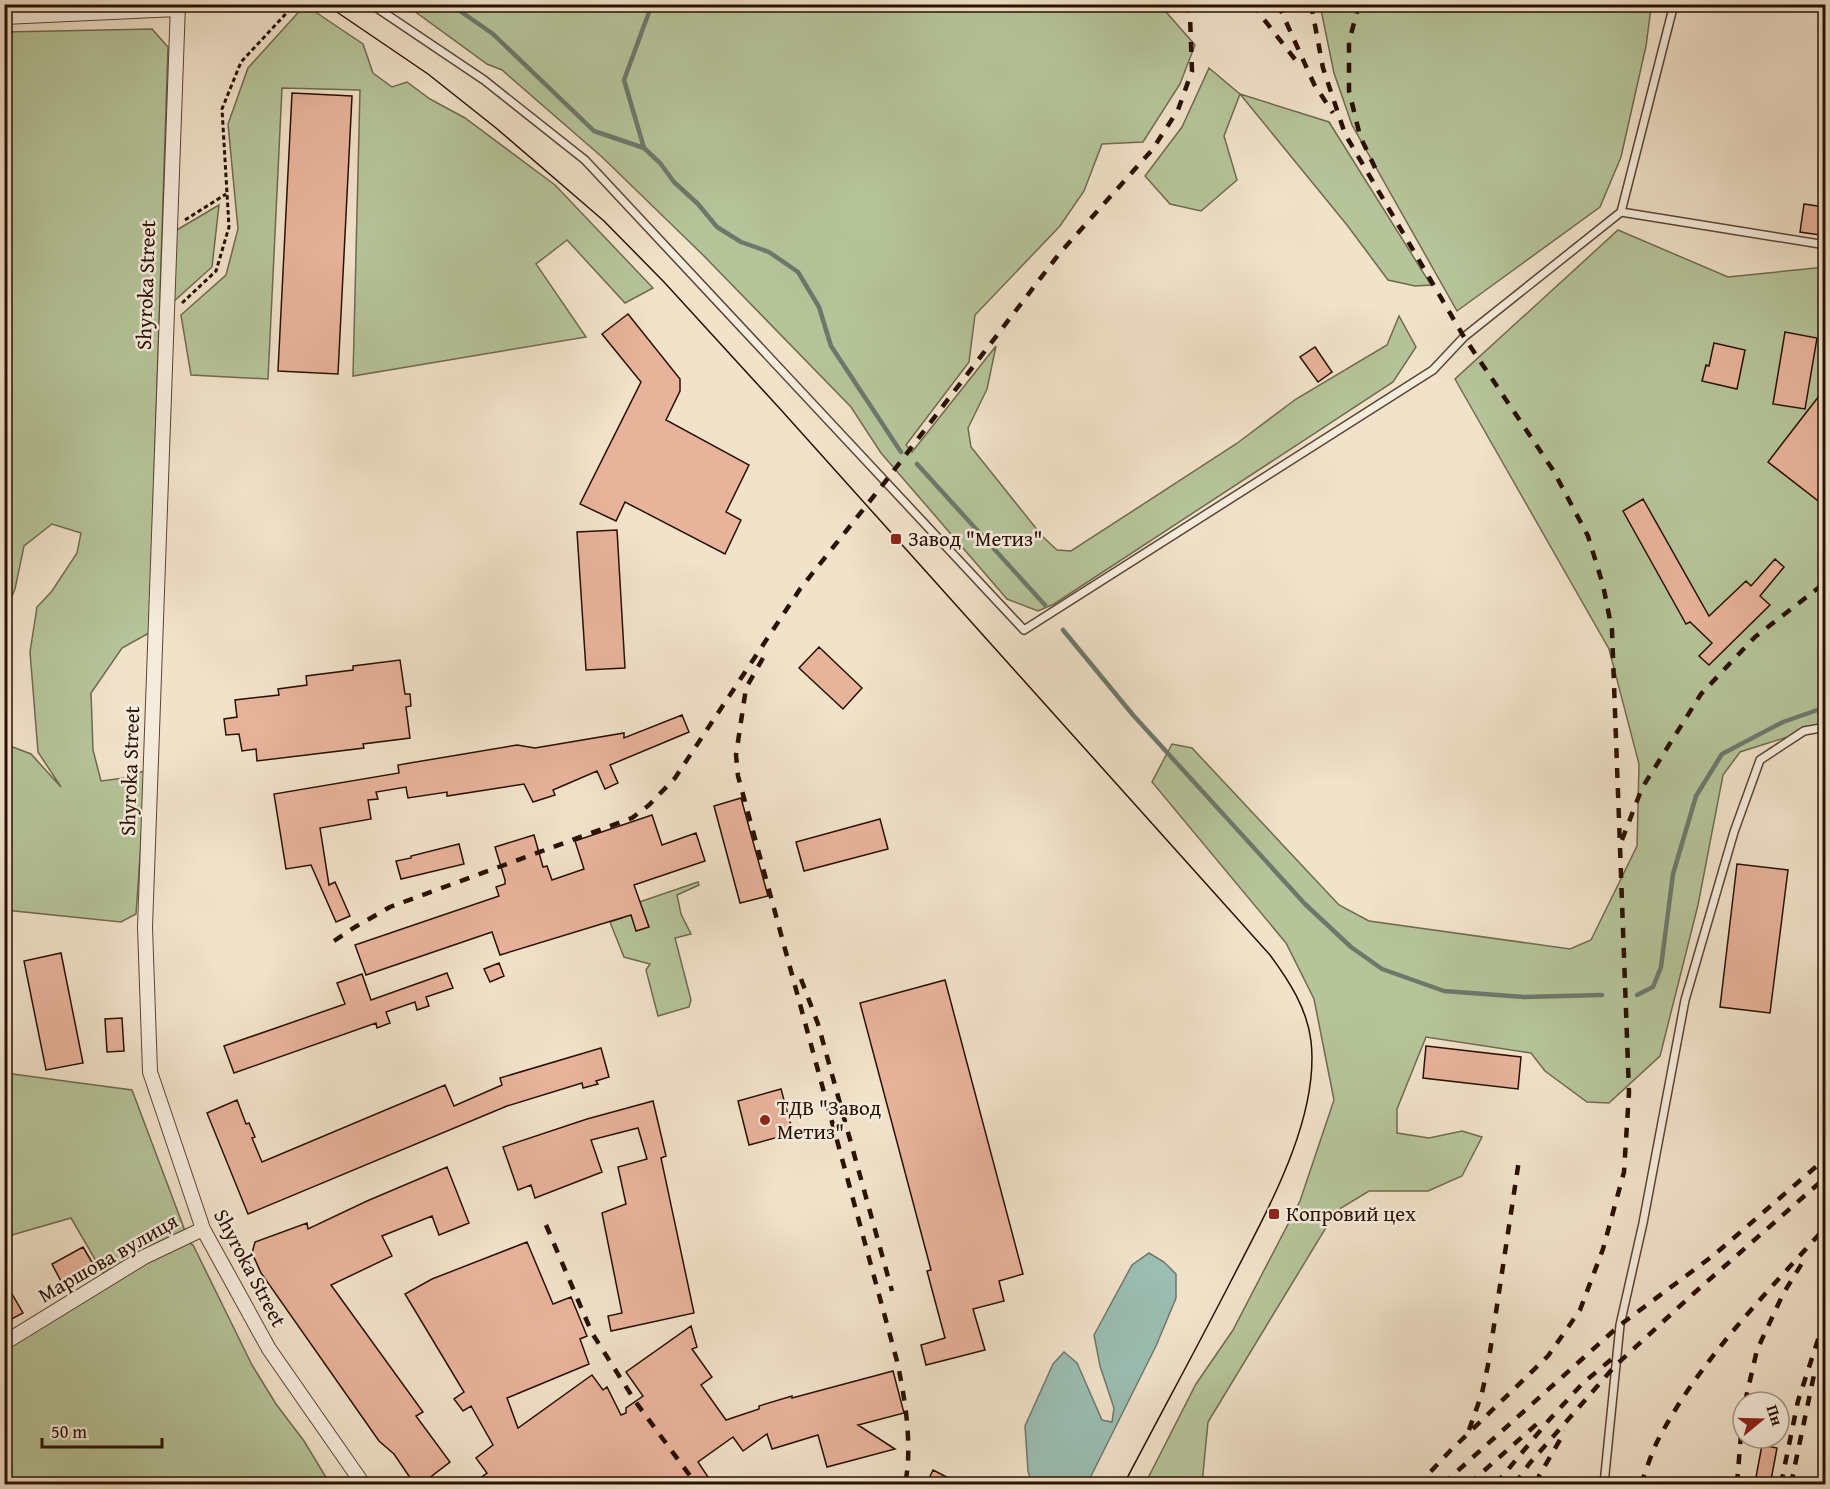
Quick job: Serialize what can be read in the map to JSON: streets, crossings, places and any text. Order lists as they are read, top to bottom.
{
  "streets": {
    "street": ["Shyroka Street", "Маршова вулиця"]
  },
  "crossings": [
    ["Shyroka Street", "Маршова вулиця"]
  ],
  "places": {
    "transit": ["Завод \"Метиз\"", "Копровий цех"],
    "other": ["ТДВ \"Завод Метиз\""]
  },
  "scale_bar": "50 m",
  "north": "right"
}
